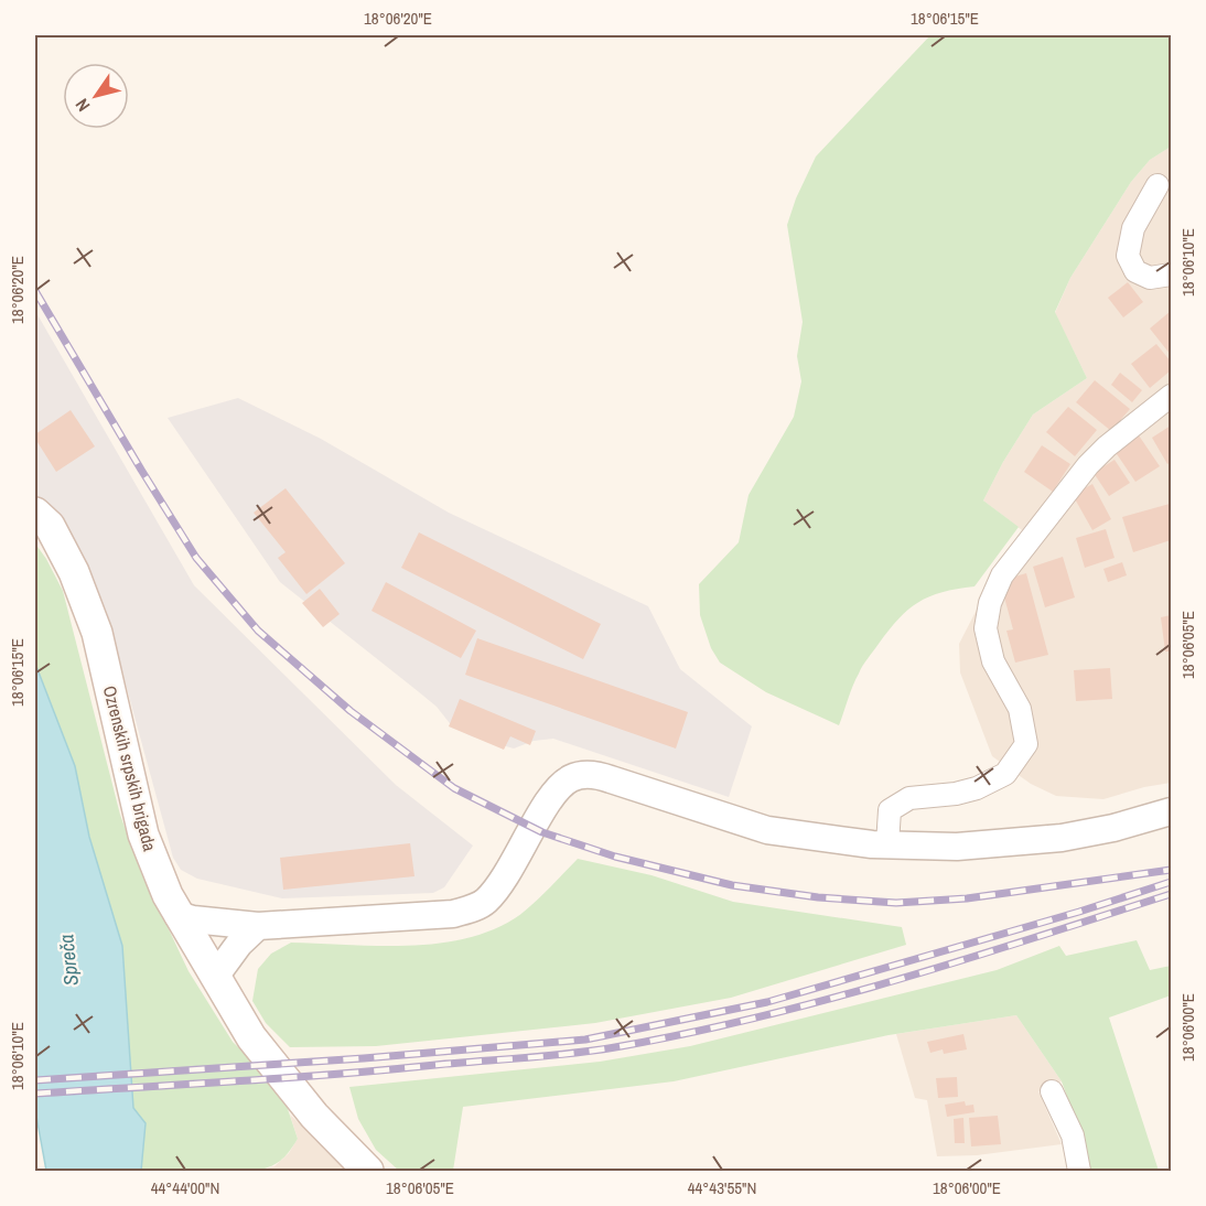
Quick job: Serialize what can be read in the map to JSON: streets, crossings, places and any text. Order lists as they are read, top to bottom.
{
  "streets": {
    "main road": ["Ozrenskih srpskih brigada"]
  },
  "water": ["Spreča"],
  "north": "bottom left",
  "coordinates": [
    "18°06'20\"E",
    "18°06'15\"E",
    "18°06'10\"E",
    "18°06'05\"E",
    "18°06'00\"E",
    "44°44'00\"N",
    "44°43'55\"N"
  ]
}
